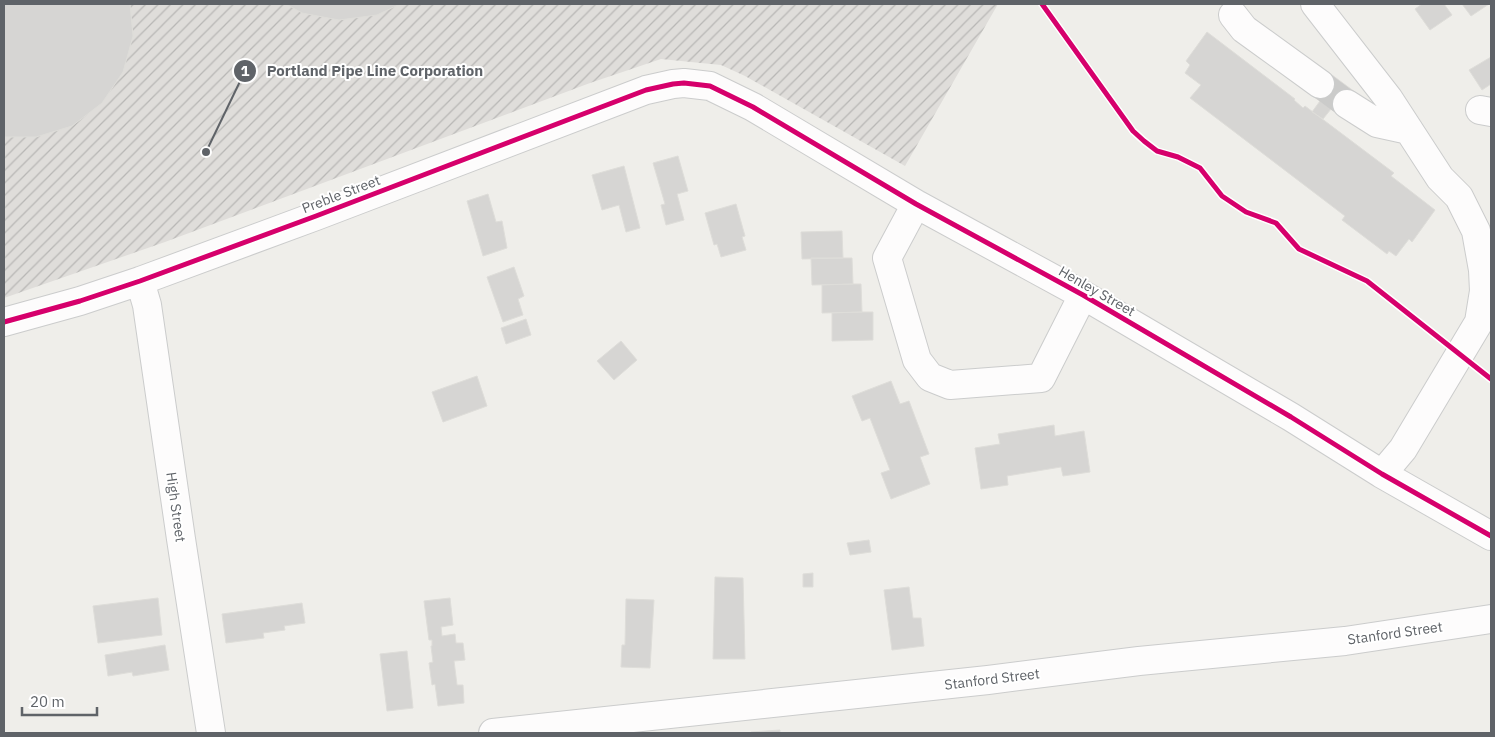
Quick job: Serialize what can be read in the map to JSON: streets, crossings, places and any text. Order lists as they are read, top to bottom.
{
  "streets": {
    "street": [
      "Preble Street",
      "Henley Street",
      "High Street",
      "Stanford Street"
    ]
  },
  "crossings": [
    ["Preble Street", "Henley Street"],
    ["Preble Street", "High Street"]
  ],
  "places": ["Portland Pipe Line Corporation"],
  "scale_bar": "20 m"
}
